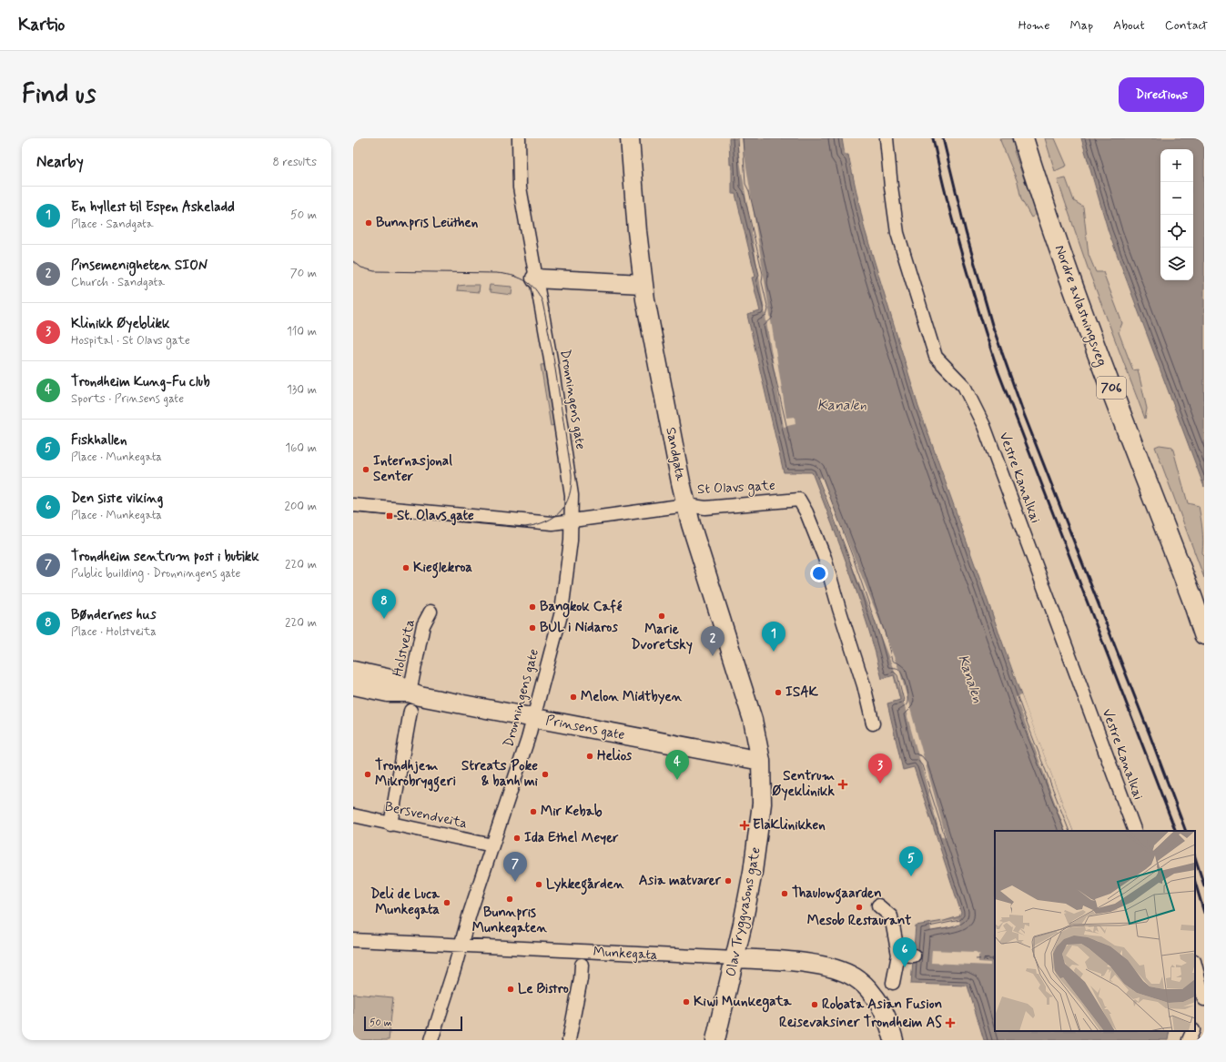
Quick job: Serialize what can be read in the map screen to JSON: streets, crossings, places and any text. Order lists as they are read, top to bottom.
{
  "streets": {
    "highway": ["Nordre avlastningsveg", "706"],
    "main road": [
      "Sandgata",
      "Prinsens gate",
      "Olav Tryggvasons gate",
      "Munkegata"
    ],
    "street": [
      "Dronningens gate",
      "Vestre Kanalkai",
      "St Olavs gate",
      "Holstveita",
      "Bersvendveita"
    ]
  },
  "crossings": [
    ["Dronningens gate", "St Olavs gate"],
    ["Dronningens gate", "Prinsens gate"],
    ["Dronningens gate", "Bersvendveita"],
    ["Dronningens gate", "Munkegata"],
    ["Sandgata", "St Olavs gate"],
    ["Sandgata", "Prinsens gate"],
    ["Sandgata", "Olav Tryggvasons gate"],
    ["Holstveita", "Prinsens gate"],
    ["Prinsens gate", "Olav Tryggvasons gate"],
    ["Olav Tryggvasons gate", "Munkegata"]
  ],
  "water": ["Kanalen"],
  "places": {
    "other": [
      "Bunnpris Leüthen",
      "Internasjonal Senter",
      "Kieglekroa",
      "Bangkok Café",
      "Marie Dvoretsky",
      "BUL i Nidaros",
      "ISAK",
      "Melon Midtbyen",
      "Helios",
      "Trondhjem Mikrobryggeri",
      "Streats Poke & banh mi",
      "Mir Kebab",
      "Ida Ethel Meyer",
      "Asia matvarer",
      "Lykkegården",
      "Thaulowgaarden",
      "Bunnpris Munkegaten",
      "Deli de Luca Munkegata",
      "Mesob Restaurant",
      "Le Bistro",
      "Kiwi Munkegata",
      "Robata Asian Fusion"
    ],
    "transit": ["St. Olavs gate"],
    "health": ["Sentrum Øyeklinikk", "ElaKlinikken", "Reisevaksiner Trondheim AS"]
  },
  "scale_bar": "50 m",
  "page": {
    "header": "Kartio",
    "nav": [
      "Home",
      "Map",
      "About",
      "Contact"
    ],
    "buttons": "Directions",
    "title": "Find us",
    "heading": ["Nearby", "8 results"],
    "map_buttons": ["+", "−"],
    "list": [
      {
        "mark": "1",
        "name": "En hyllest til Espen Askeladd",
        "note": "Place · Sandgata",
        "value": "50 m"
      },
      {
        "mark": "2",
        "name": "Pinsemenigheten SION",
        "note": "Church · Sandgata",
        "value": "70 m"
      },
      {
        "mark": "3",
        "name": "Klinikk Øyeblikk",
        "note": "Hospital · St Olavs gate",
        "value": "110 m"
      },
      {
        "mark": "4",
        "name": "Trondheim Kung-Fu club",
        "note": "Sports · Prinsens gate",
        "value": "130 m"
      },
      {
        "mark": "5",
        "name": "Fiskhallen",
        "note": "Place · Munkegata",
        "value": "160 m"
      },
      {
        "mark": "6",
        "name": "Den siste viking",
        "note": "Place · Munkegata",
        "value": "200 m"
      },
      {
        "mark": "7",
        "name": "Trondheim sentrum post i butikk",
        "note": "Public building · Dronningens gate",
        "value": "220 m"
      },
      {
        "mark": "8",
        "name": "Bøndernes hus",
        "note": "Place · Holstveita",
        "value": "220 m"
      }
    ],
    "pins": [
      "8",
      "1",
      "2",
      "4",
      "3",
      "5",
      "7",
      "6"
    ],
    "scale": "50 m"
  }
}
